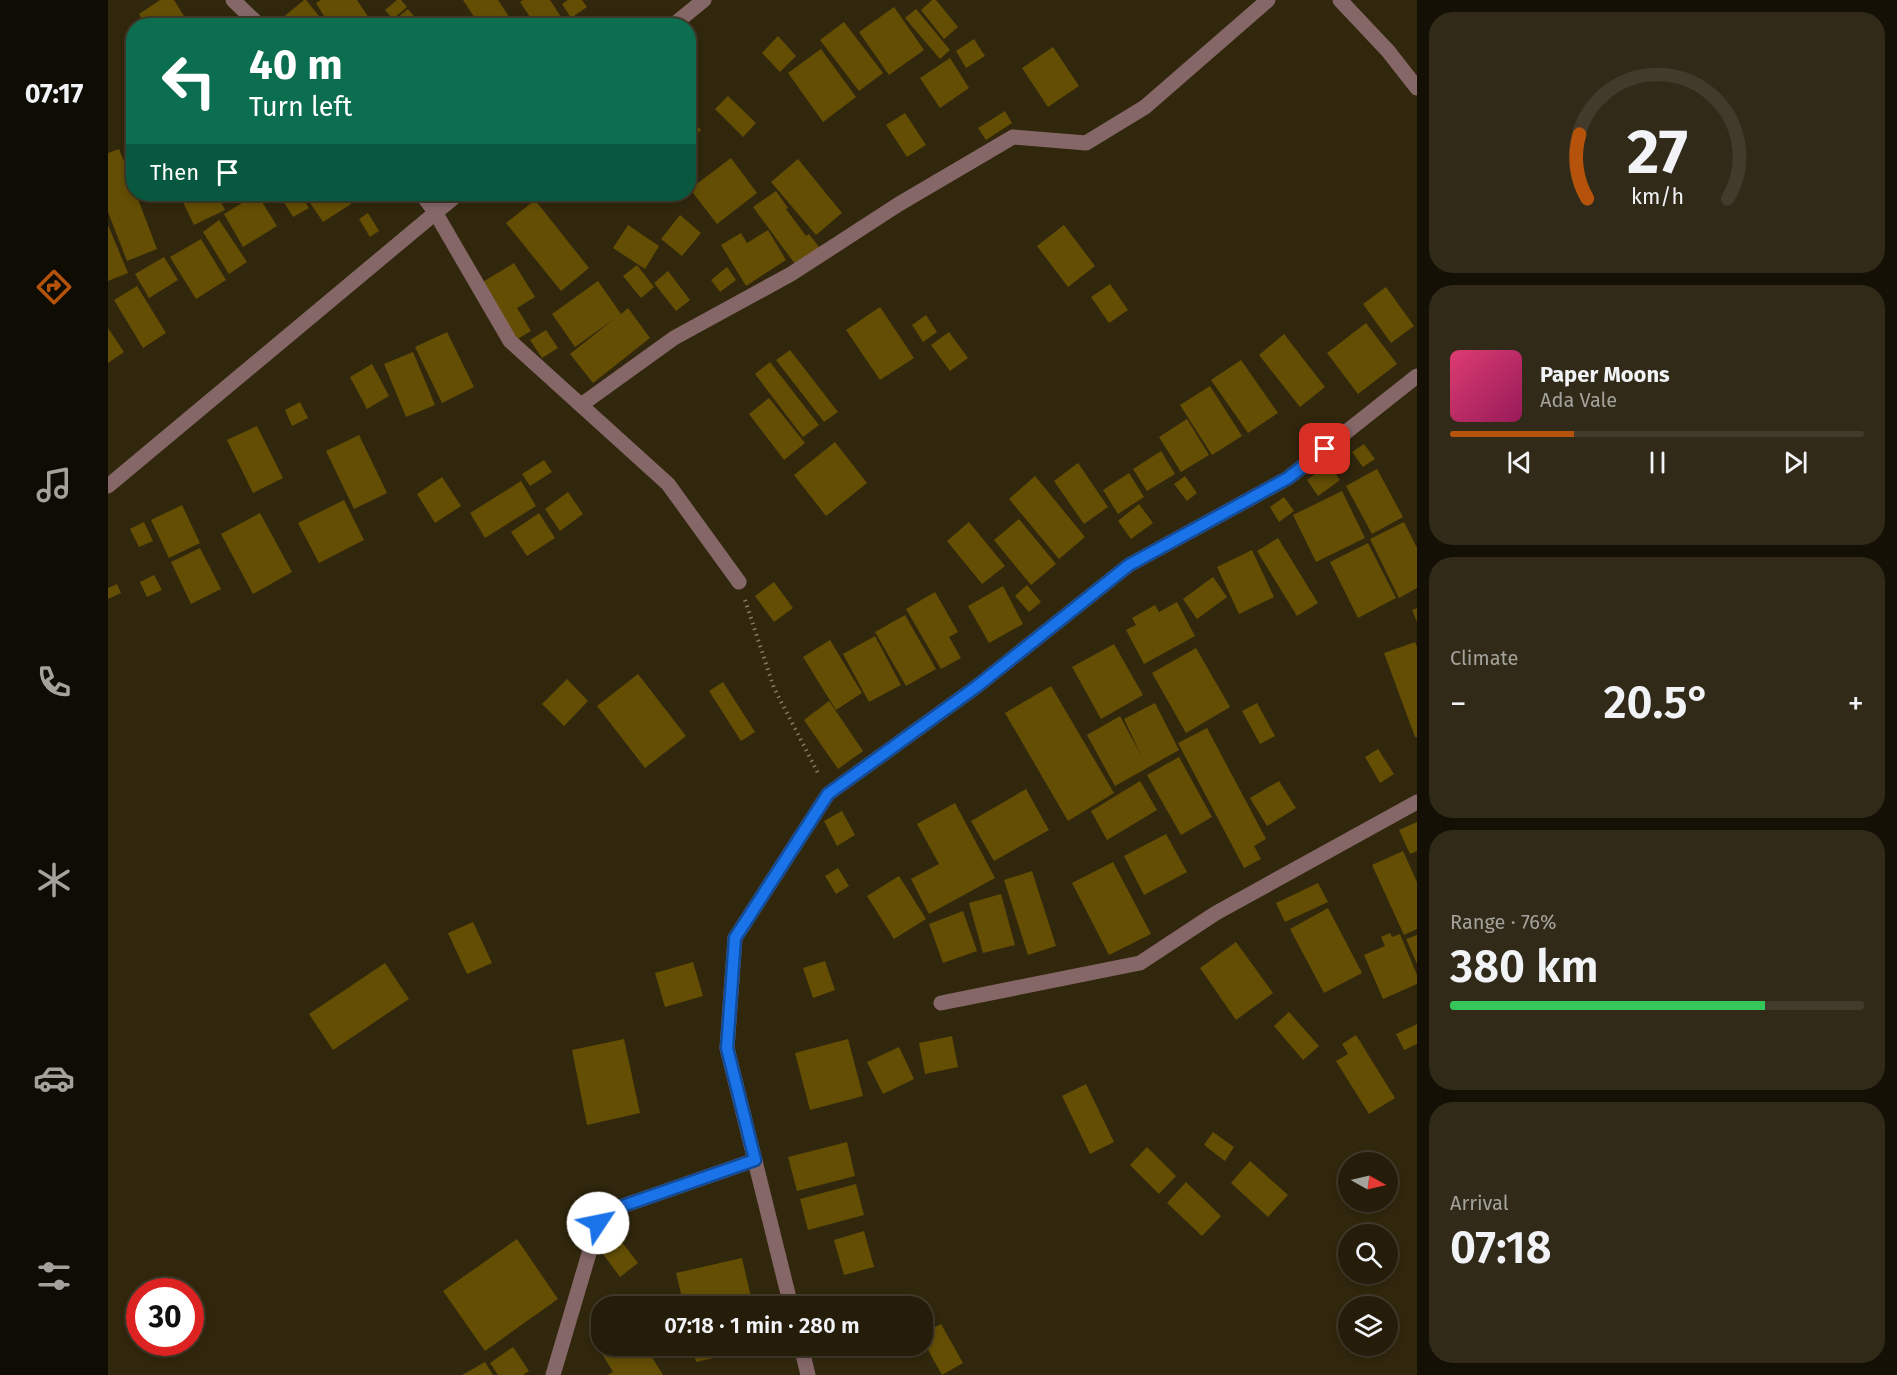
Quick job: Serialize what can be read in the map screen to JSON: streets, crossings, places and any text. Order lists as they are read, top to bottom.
{
  "north": "right",
  "page": {
    "tabs": "07:17",
    "turn": ["40 m", "Turn left"],
    "then": "Then",
    "song": ["Paper Moons", "Ada Vale"],
    "tile": [
      "Climate",
      ["Range · 76%", "380 km"],
      ["Arrival", "07:18"]
    ],
    "heat": ["−", "20.5°", "+"],
    "limit": "30",
    "trip": "07:18 · 1 min · 280 m",
    "gauge": ["27", "km/h"]
  }
}
